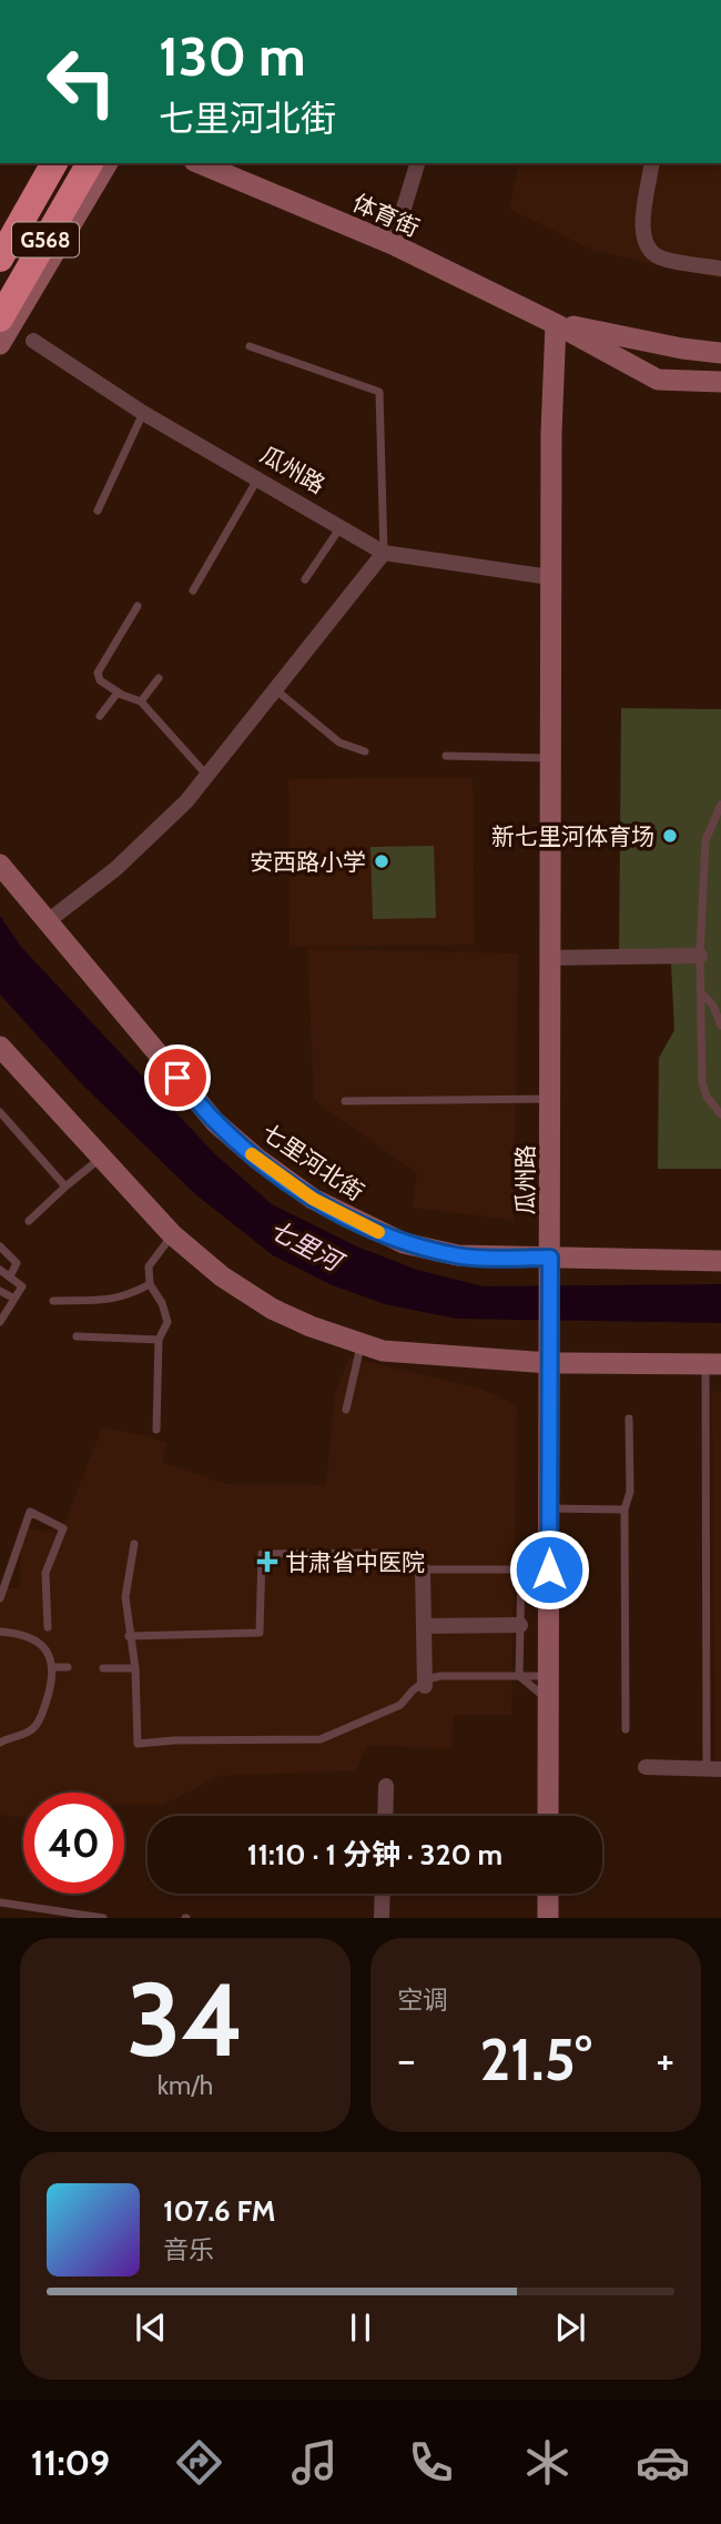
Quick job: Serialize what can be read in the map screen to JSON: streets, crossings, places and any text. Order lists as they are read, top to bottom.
{
  "streets": {
    "highway": ["G568"],
    "street": ["体育街", "瓜州路", "七里河北街"]
  },
  "crossings": [
    ["体育街", "瓜州路"],
    ["瓜州路", "七里河北街"]
  ],
  "water": ["七里河"],
  "places": {
    "other": ["新七里河体育场", "安西路小学"],
    "health": ["甘肃省中医院"]
  },
  "page": {
    "turn": ["130 m", "七里河北街"],
    "limit": "40",
    "trip": "11:10 · 1 分钟 · 320 m",
    "tile": [
      ["34", "km/h"],
      "空调"
    ],
    "heat": ["−", "21.5°", "+"],
    "song": ["107.6 FM", "音乐"],
    "tabs": "11:09"
  }
}
